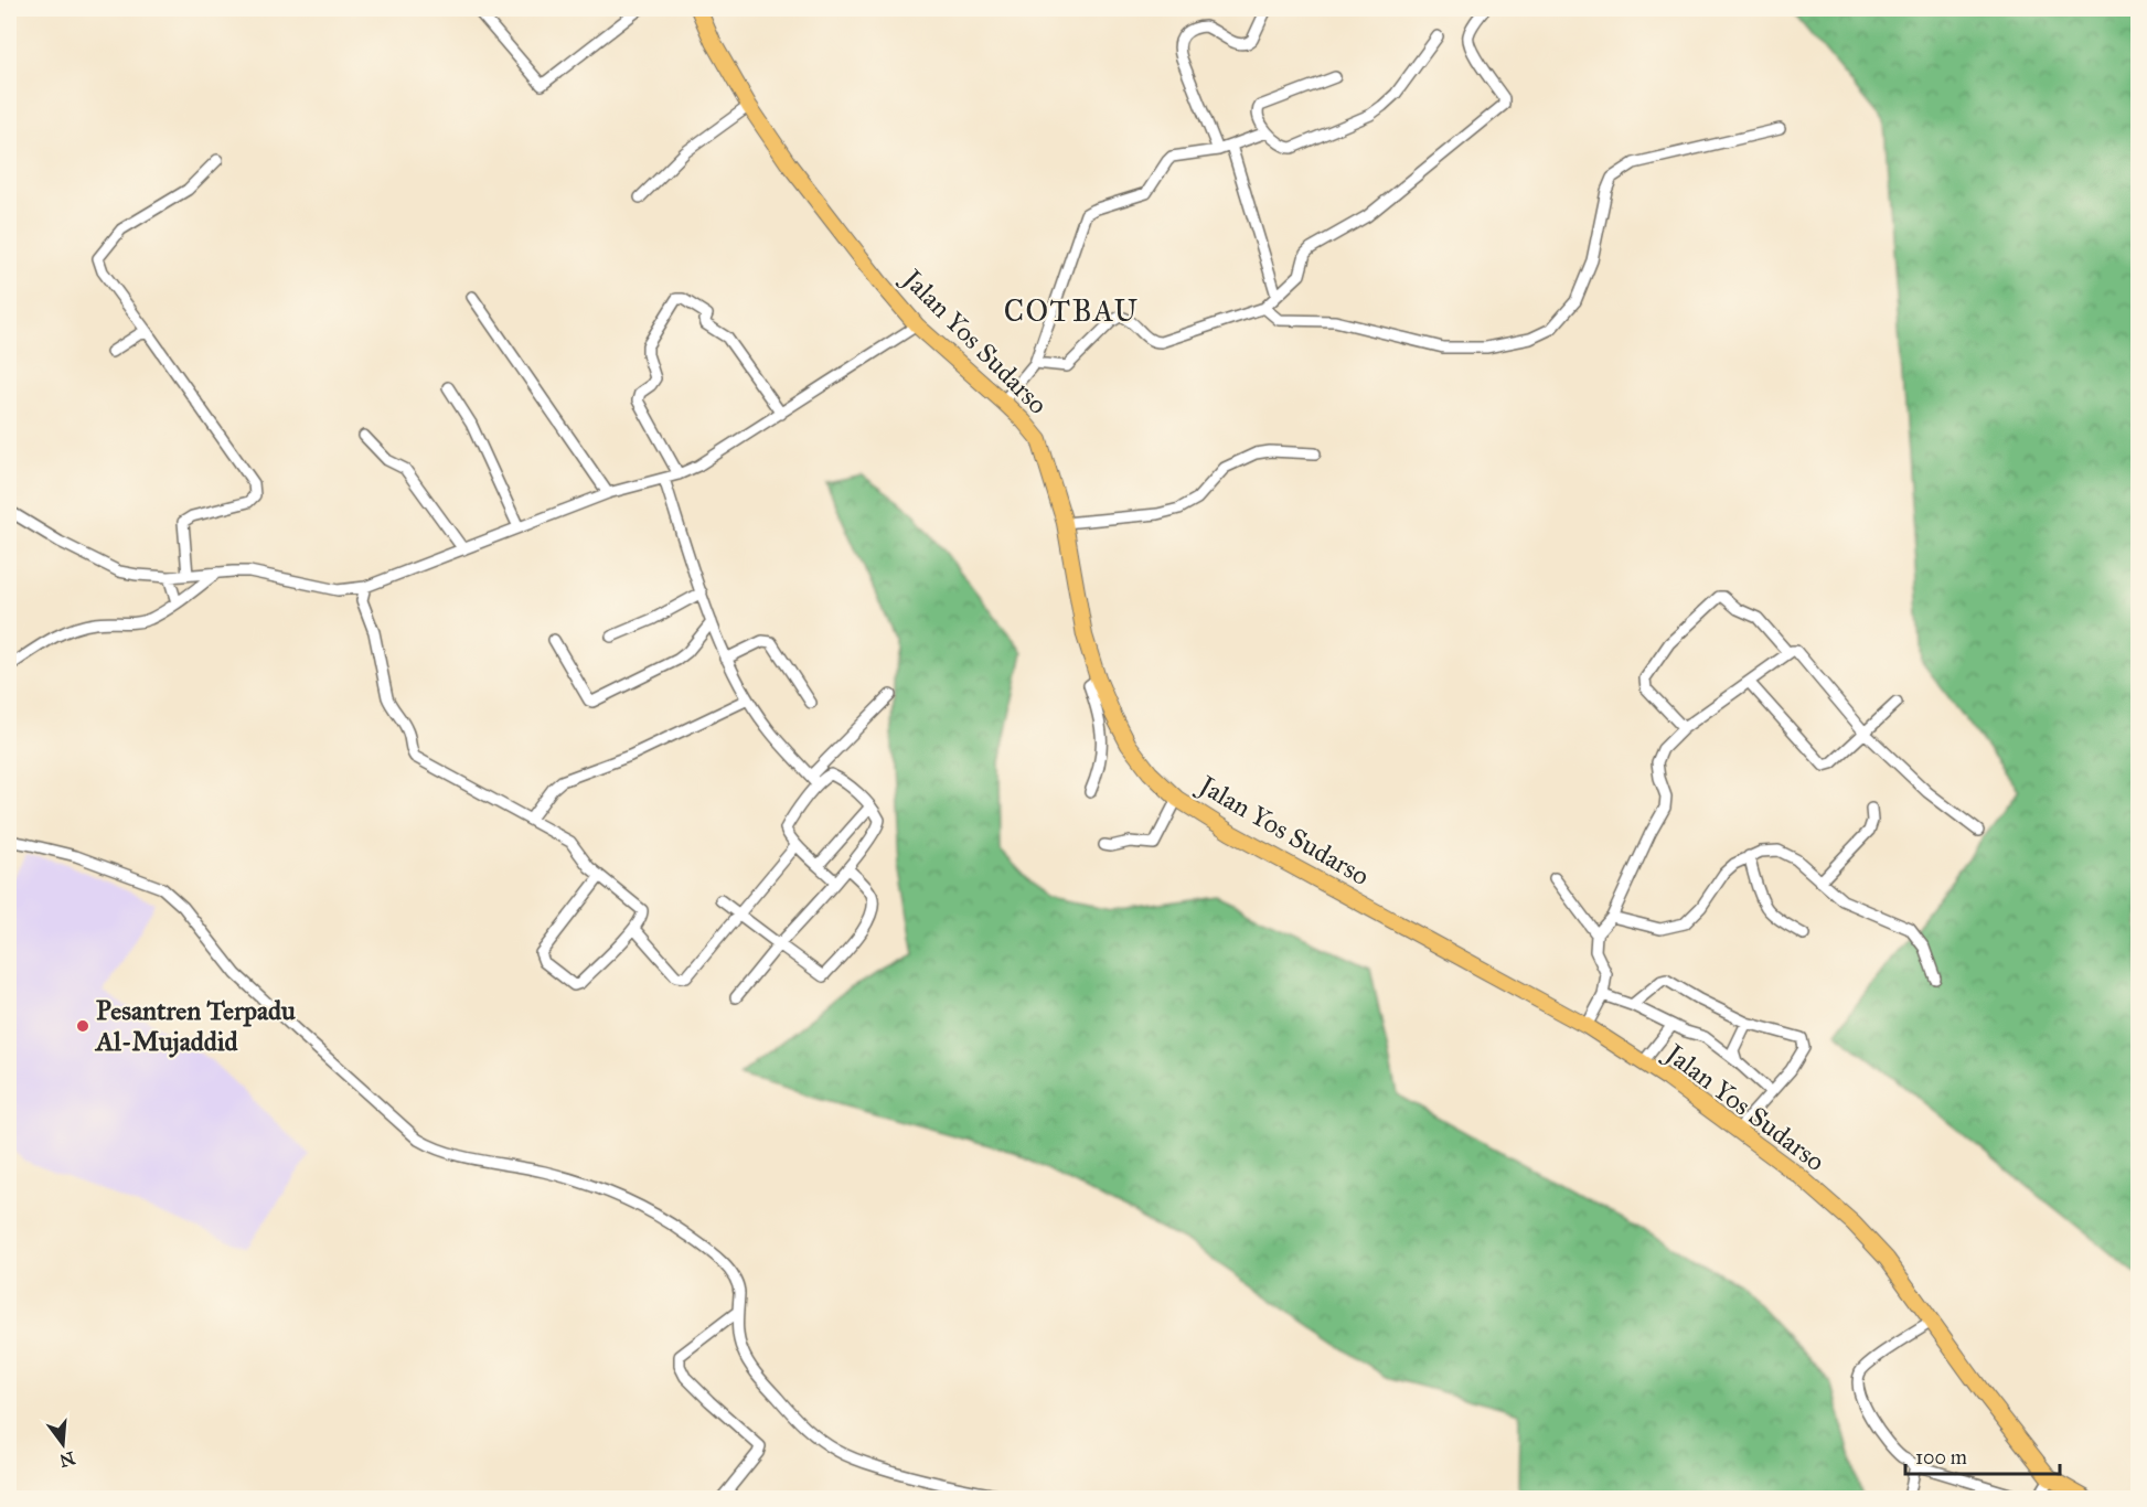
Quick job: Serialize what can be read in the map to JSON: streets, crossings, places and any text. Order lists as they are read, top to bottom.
{
  "streets": {
    "highway": ["Jalan Yos Sudarso"]
  },
  "districts": ["COTBAU"],
  "places": ["Pesantren Terpadu Al-Mujaddid"],
  "scale_bar": "100 m",
  "north": "bottom"
}
